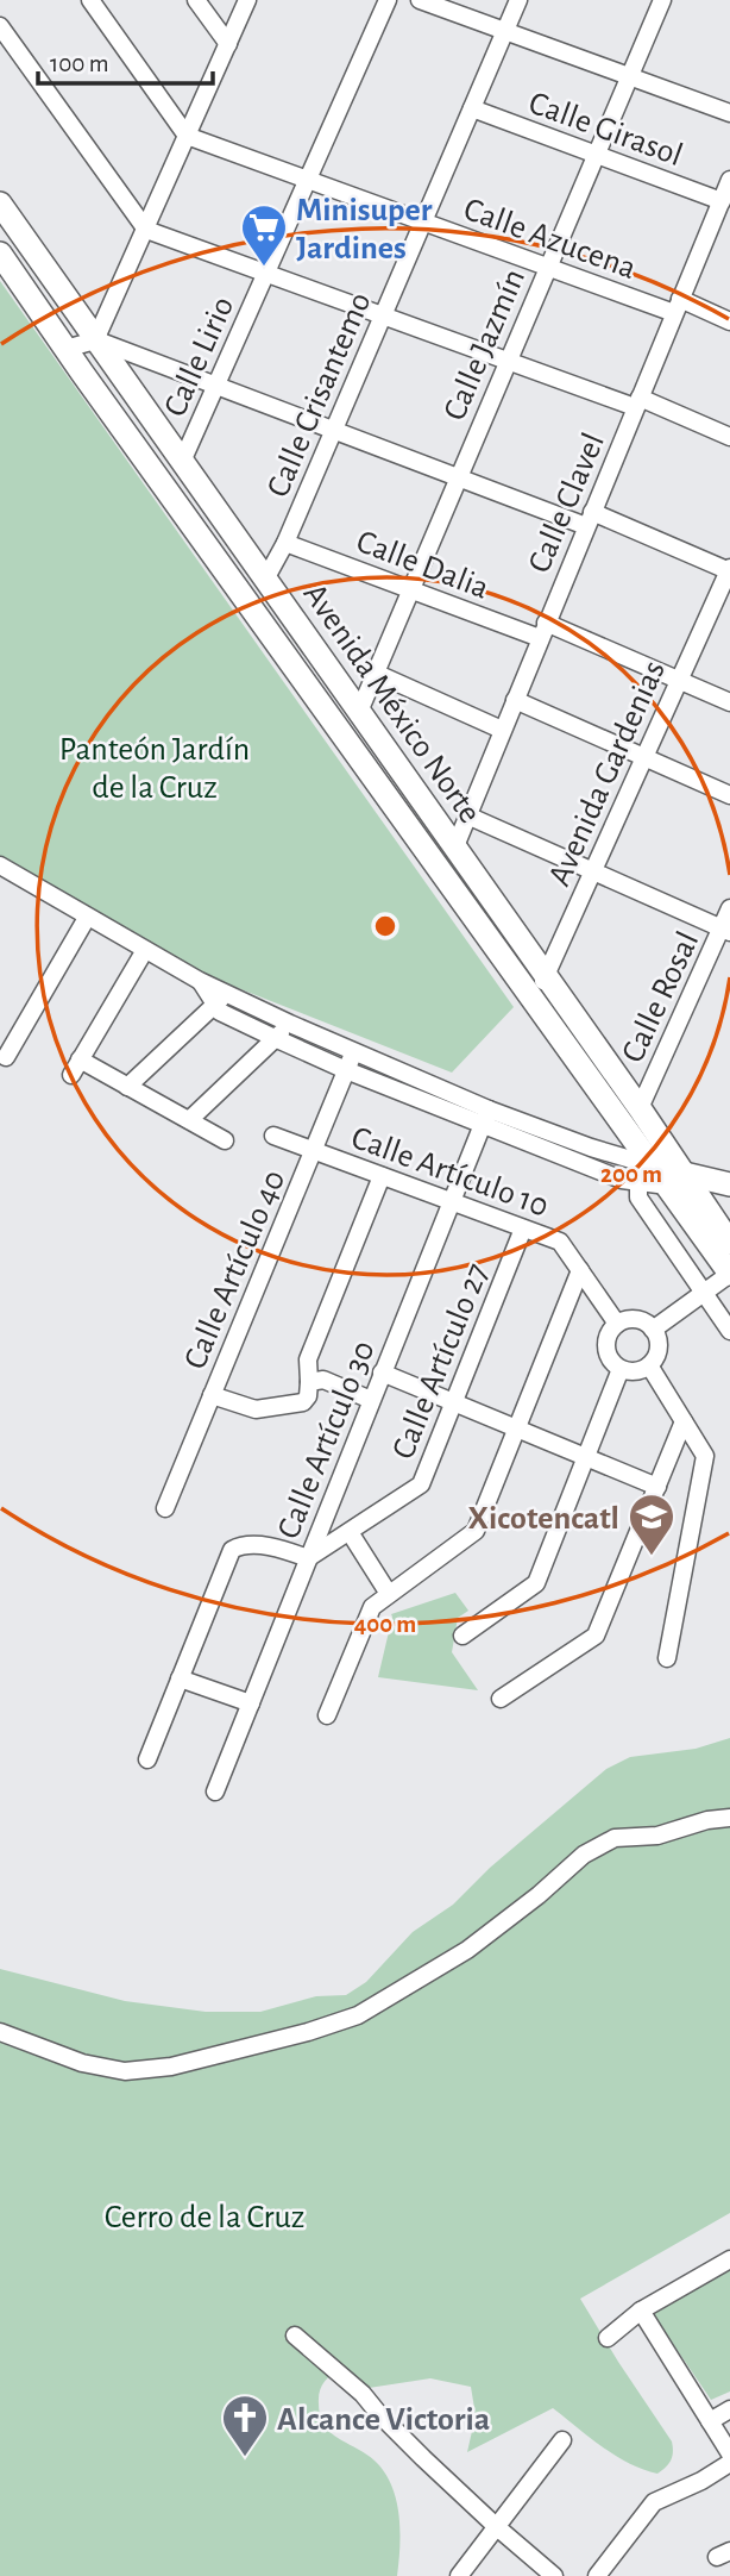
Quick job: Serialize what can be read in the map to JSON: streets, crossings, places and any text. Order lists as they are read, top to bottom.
{
  "streets": {
    "main road": ["Avenida México Norte"],
    "street": [
      "Calle Girasol",
      "Calle Azucena",
      "Calle Jazmín",
      "Calle Lirio",
      "Calle Crisantemo",
      "Calle Clavel",
      "Calle Dalia",
      "Avenida Gardenias",
      "Calle Rosal",
      "Calle Artículo 10",
      "Calle Artículo 40",
      "Calle Artículo 27",
      "Calle Artículo 30"
    ]
  },
  "crossings": [
    ["Calle Girasol", "Calle Jazmín"],
    ["Calle Girasol", "Calle Crisantemo"],
    ["Calle Girasol", "Calle Clavel"],
    ["Calle Azucena", "Calle Jazmín"],
    ["Calle Azucena", "Calle Lirio"],
    ["Calle Azucena", "Calle Crisantemo"],
    ["Calle Azucena", "Calle Clavel"],
    ["Calle Jazmín", "Calle Dalia"],
    ["Calle Jazmín", "Avenida México Norte"],
    ["Calle Lirio", "Avenida México Norte"],
    ["Calle Crisantemo", "Calle Dalia"],
    ["Calle Crisantemo", "Avenida México Norte"],
    ["Calle Clavel", "Calle Dalia"],
    ["Calle Clavel", "Avenida México Norte"],
    ["Calle Dalia", "Avenida Gardenias"],
    ["Avenida México Norte", "Avenida Gardenias"],
    ["Avenida México Norte", "Calle Rosal"],
    ["Calle Artículo 10", "Calle Artículo 40"],
    ["Calle Artículo 10", "Calle Artículo 27"],
    ["Calle Artículo 10", "Calle Artículo 30"],
    ["Calle Artículo 27", "Calle Artículo 30"]
  ],
  "parks": ["Panteón Jardín de la Cruz", "Cerro de la Cruz"],
  "places": {
    "supermarket": ["Minisuper Jardines"],
    "school or university": ["Xicotencatl"],
    "church": ["Alcance Victoria"]
  },
  "scale_bar": "100 m",
  "rings": ["200 m", "400 m"]
}
